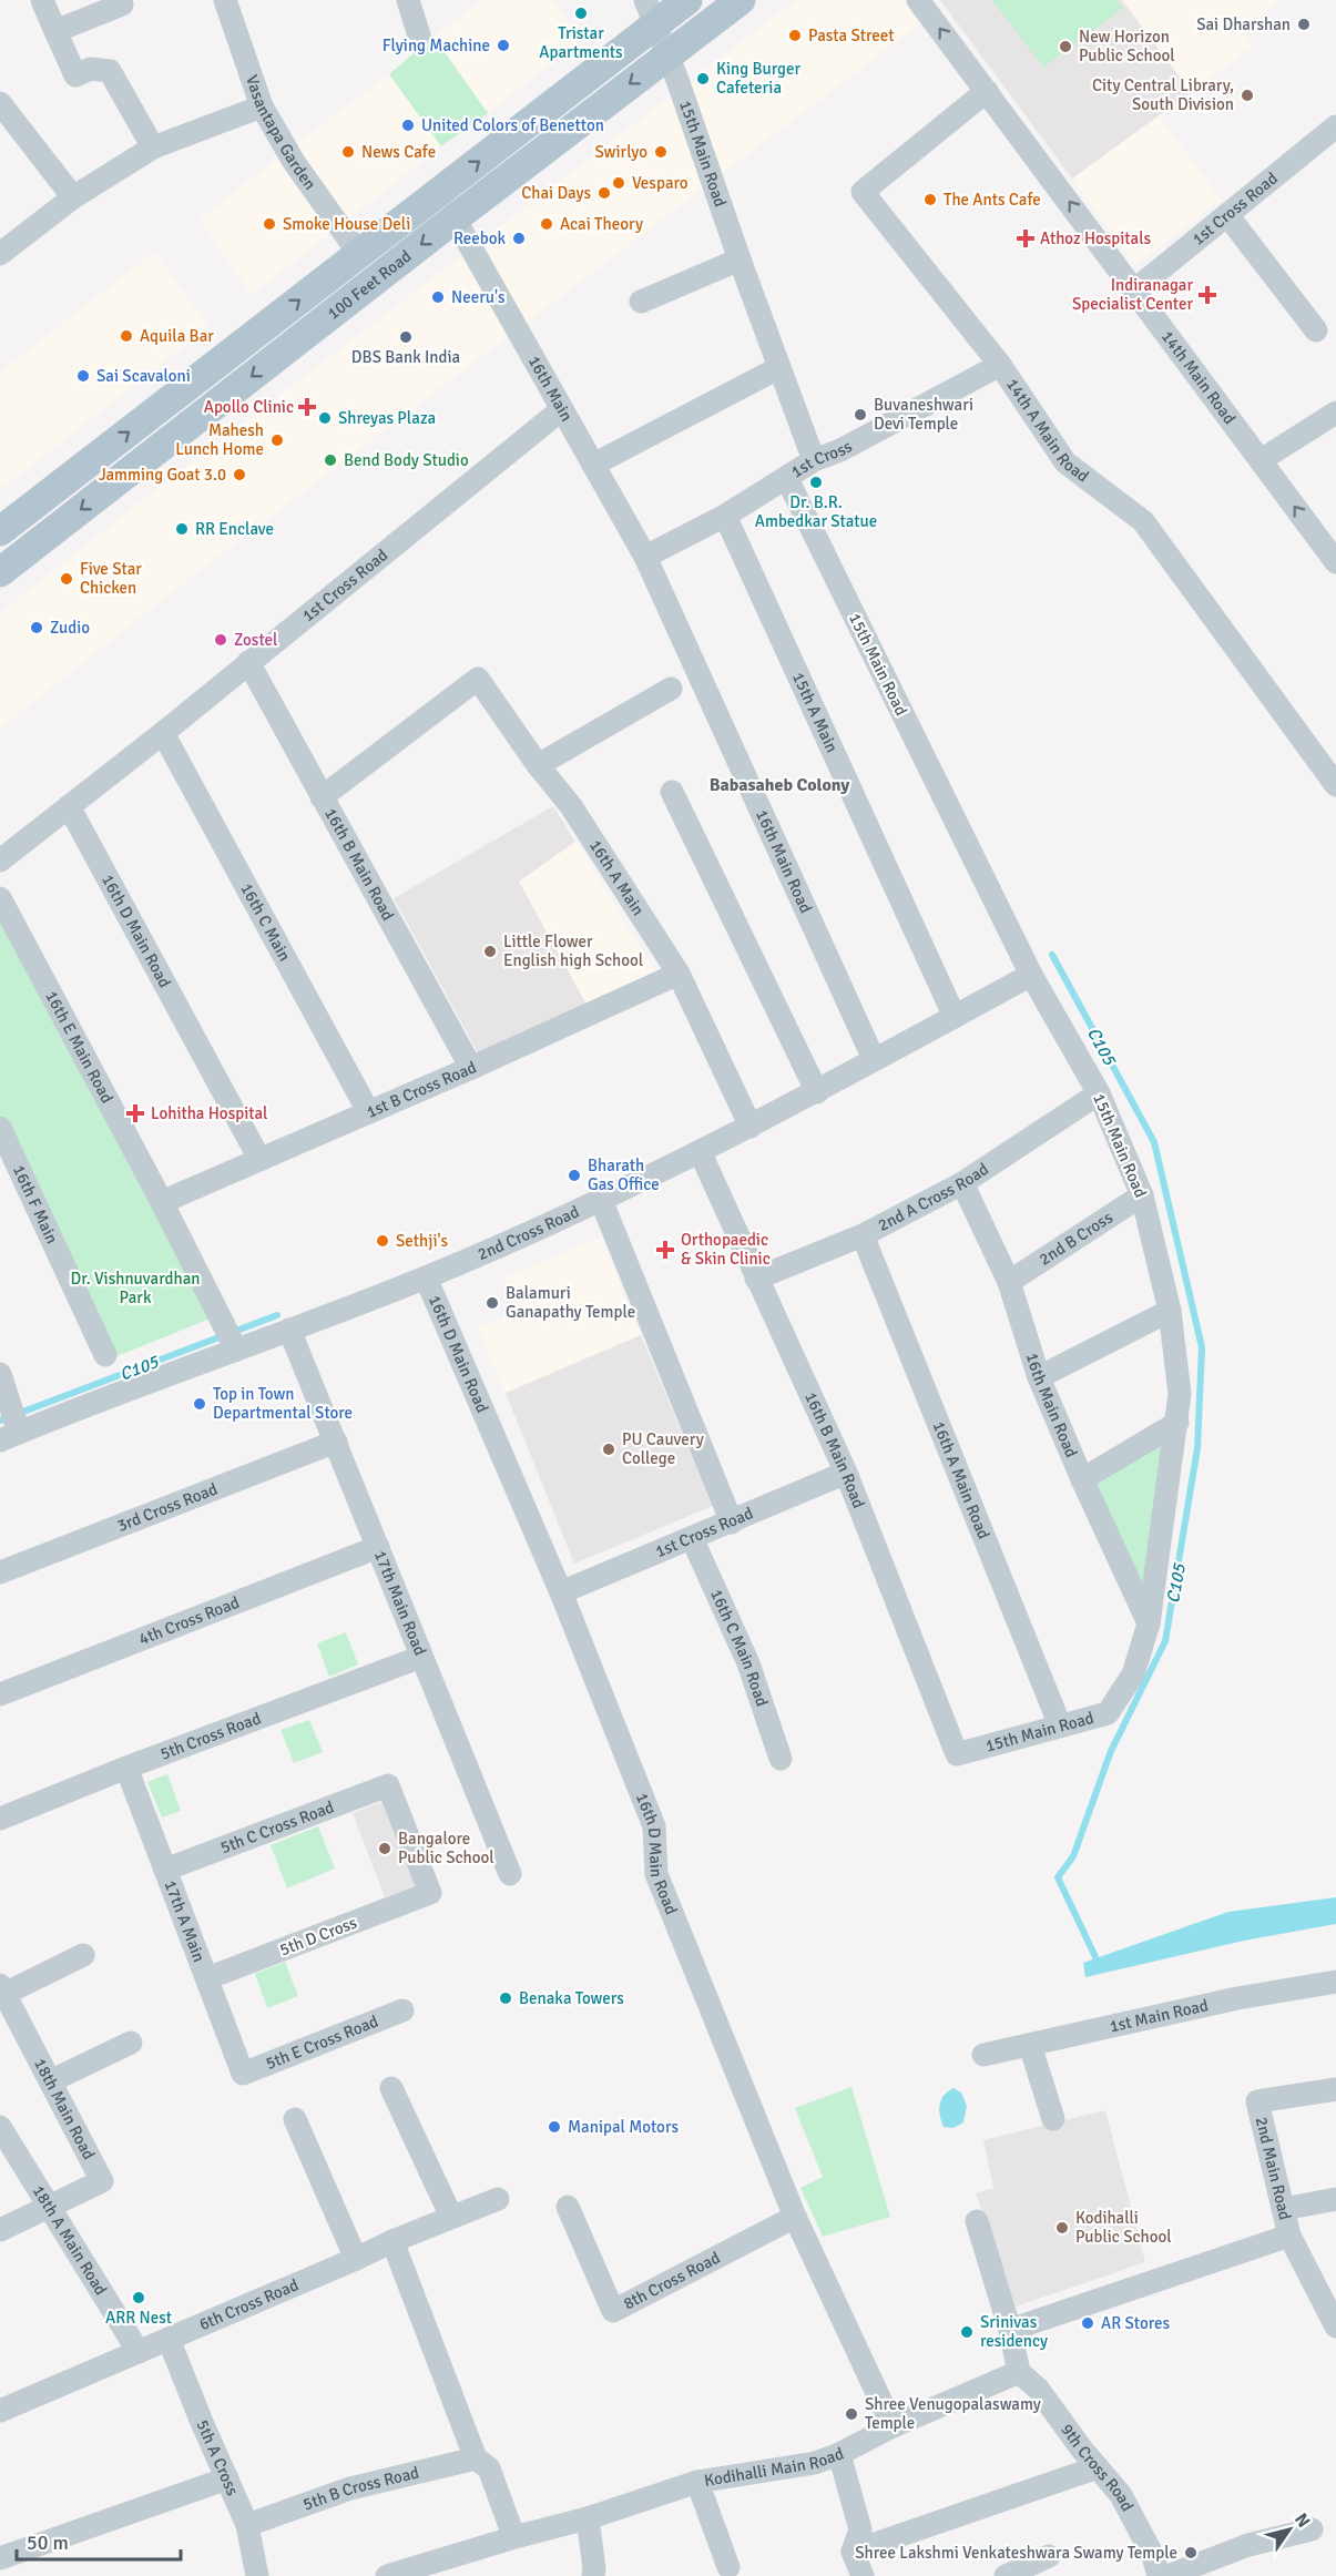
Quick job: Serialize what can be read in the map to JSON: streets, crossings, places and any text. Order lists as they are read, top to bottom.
{
  "streets": {
    "main road": ["100 Feet Road"],
    "street": [
      "Vasantapa Garden",
      "15th Main Road",
      "1st Cross Road",
      "14th Main Road",
      "16th Main",
      "14th A Main Road",
      "1st Cross",
      "15th A Main",
      "16th Main Road",
      "16th B Main Road",
      "16th A Main",
      "16th C Main",
      "16th D Main Road",
      "16th E Main Road",
      "1st B Cross Road",
      "2nd A Cross Road",
      "16th F Main",
      "2nd Cross Road",
      "2nd B Cross",
      "16th A Main Road",
      "3rd Cross Road",
      "17th Main Road",
      "4th Cross Road",
      "16th C Main Road",
      "5th Cross Road",
      "5th C Cross Road",
      "17th A Main",
      "5th D Cross",
      "1st Main Road",
      "5th E Cross Road",
      "18th Main Road",
      "2nd Main Road",
      "18th A Main Road",
      "8th Cross Road",
      "6th Cross Road",
      "5th A Cross",
      "Kodihalli Main Road",
      "9th Cross Road",
      "5th B Cross Road"
    ]
  },
  "crossings": [
    ["Vasantapa Garden", "100 Feet Road"],
    ["15th Main Road", "100 Feet Road"],
    ["15th Main Road", "1st Cross"],
    ["15th Main Road", "16th Main Road"],
    ["15th Main Road", "16th B Main Road"],
    ["15th Main Road", "2nd A Cross Road"],
    ["15th Main Road", "2nd Cross Road"],
    ["15th Main Road", "2nd B Cross"],
    ["15th Main Road", "16th A Main Road"],
    ["1st Cross Road", "14th Main Road"],
    ["1st Cross Road", "16th Main"],
    ["1st Cross Road", "16th B Main Road"],
    ["1st Cross Road", "16th C Main"],
    ["1st Cross Road", "16th D Main Road"],
    ["1st Cross Road", "16th C Main Road"],
    ["100 Feet Road", "16th Main"],
    ["14th Main Road", "14th A Main Road"],
    ["16th Main", "1st Cross"],
    ["16th Main", "16th Main Road"],
    ["14th A Main Road", "1st Cross"],
    ["1st Cross", "15th A Main"],
    ["1st Cross", "16th Main Road"],
    ["15th A Main", "2nd Cross Road"],
    ["16th Main Road", "2nd A Cross Road"],
    ["16th Main Road", "2nd Cross Road"],
    ["16th Main Road", "2nd B Cross"],
    ["16th B Main Road", "16th A Main"],
    ["16th B Main Road", "1st B Cross Road"],
    ["16th B Main Road", "2nd A Cross Road"],
    ["16th B Main Road", "2nd Cross Road"],
    ["16th A Main", "1st B Cross Road"],
    ["16th A Main", "2nd Cross Road"],
    ["16th C Main", "1st B Cross Road"],
    ["16th D Main Road", "1st B Cross Road"],
    ["16th D Main Road", "2nd Cross Road"],
    ["16th D Main Road", "8th Cross Road"],
    ["16th D Main Road", "Kodihalli Main Road"],
    ["16th E Main Road", "1st B Cross Road"],
    ["16th E Main Road", "2nd Cross Road"],
    ["2nd A Cross Road", "16th A Main Road"],
    ["2nd Cross Road", "17th Main Road"],
    ["3rd Cross Road", "17th Main Road"],
    ["17th Main Road", "4th Cross Road"],
    ["17th Main Road", "5th Cross Road"],
    ["5th Cross Road", "17th A Main"],
    ["5th C Cross Road", "17th A Main"],
    ["5th C Cross Road", "5th D Cross"],
    ["17th A Main", "5th D Cross"],
    ["17th A Main", "5th E Cross Road"],
    ["18th Main Road", "18th A Main Road"],
    ["18th A Main Road", "6th Cross Road"],
    ["6th Cross Road", "5th A Cross"],
    ["5th A Cross", "5th B Cross Road"],
    ["Kodihalli Main Road", "9th Cross Road"]
  ],
  "one_way": ["14th Main Road"],
  "districts": ["Babasaheb Colony"],
  "water": ["C105"],
  "parks": ["Dr. Vishnuvardhan Park"],
  "places": {
    "other": [
      "Tristar Apartments",
      "Sai Dharshan",
      "Pasta Street",
      "Flying Machine",
      "New Horizon Public School",
      "King Burger Cafeteria",
      "City Central Library, South Division",
      "United Colors of Benetton",
      "News Cafe",
      "Swirlyo",
      "Vesparo",
      "Chai Days",
      "The Ants Cafe",
      "Smoke House Deli",
      "Acai Theory",
      "Reebok",
      "Neeru's",
      "Aquila Bar",
      "DBS Bank India",
      "Sai Scavaloni",
      "Buvaneshwari Devi Temple",
      "Shreyas Plaza",
      "Mahesh Lunch Home",
      "Bend Body Studio",
      "Jamming Goat 3.0",
      "Dr. B.R. Ambedkar Statue",
      "RR Enclave",
      "Five Star Chicken",
      "Zudio",
      "Zostel",
      "Little Flower English high School",
      "Bharath Gas Office",
      "Sethji's",
      "Balamuri Ganapathy Temple",
      "Top in Town Departmental Store",
      "PU Cauvery College",
      "Bangalore Public School",
      "Benaka Towers",
      "Manipal Motors",
      "Kodihalli Public School",
      "ARR Nest",
      "AR Stores",
      "Srinivas residency",
      "Shree Venugopalaswamy Temple",
      "Shree Lakshmi Venkateshwara Swamy Temple"
    ],
    "health": [
      "Athoz Hospitals",
      "Indiranagar Specialist Center",
      "Apollo Clinic",
      "Lohitha Hospital",
      "Orthopaedic & Skin Clinic"
    ]
  },
  "scale_bar": "50 m",
  "north": "top right"
}
